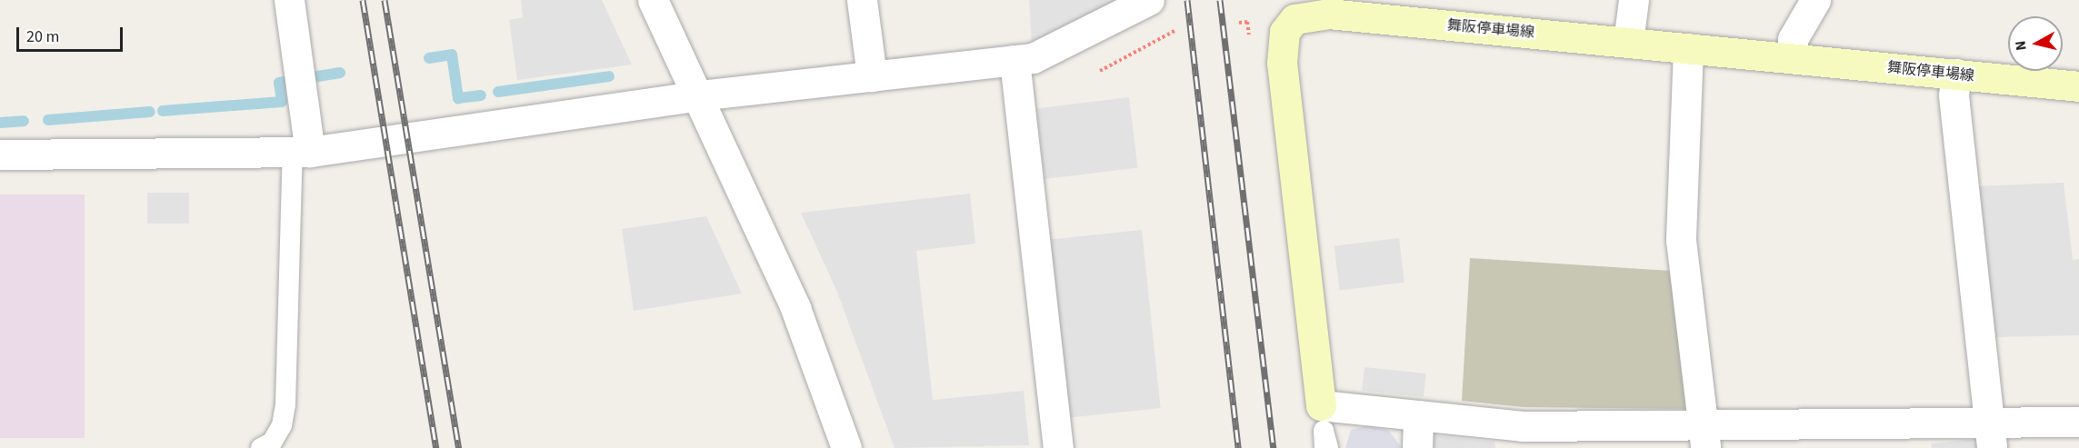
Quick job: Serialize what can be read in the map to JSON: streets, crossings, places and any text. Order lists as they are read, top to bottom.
{
  "streets": {
    "main road": ["舞阪停車場線"]
  },
  "scale_bar": "20 m",
  "north": "left"
}
